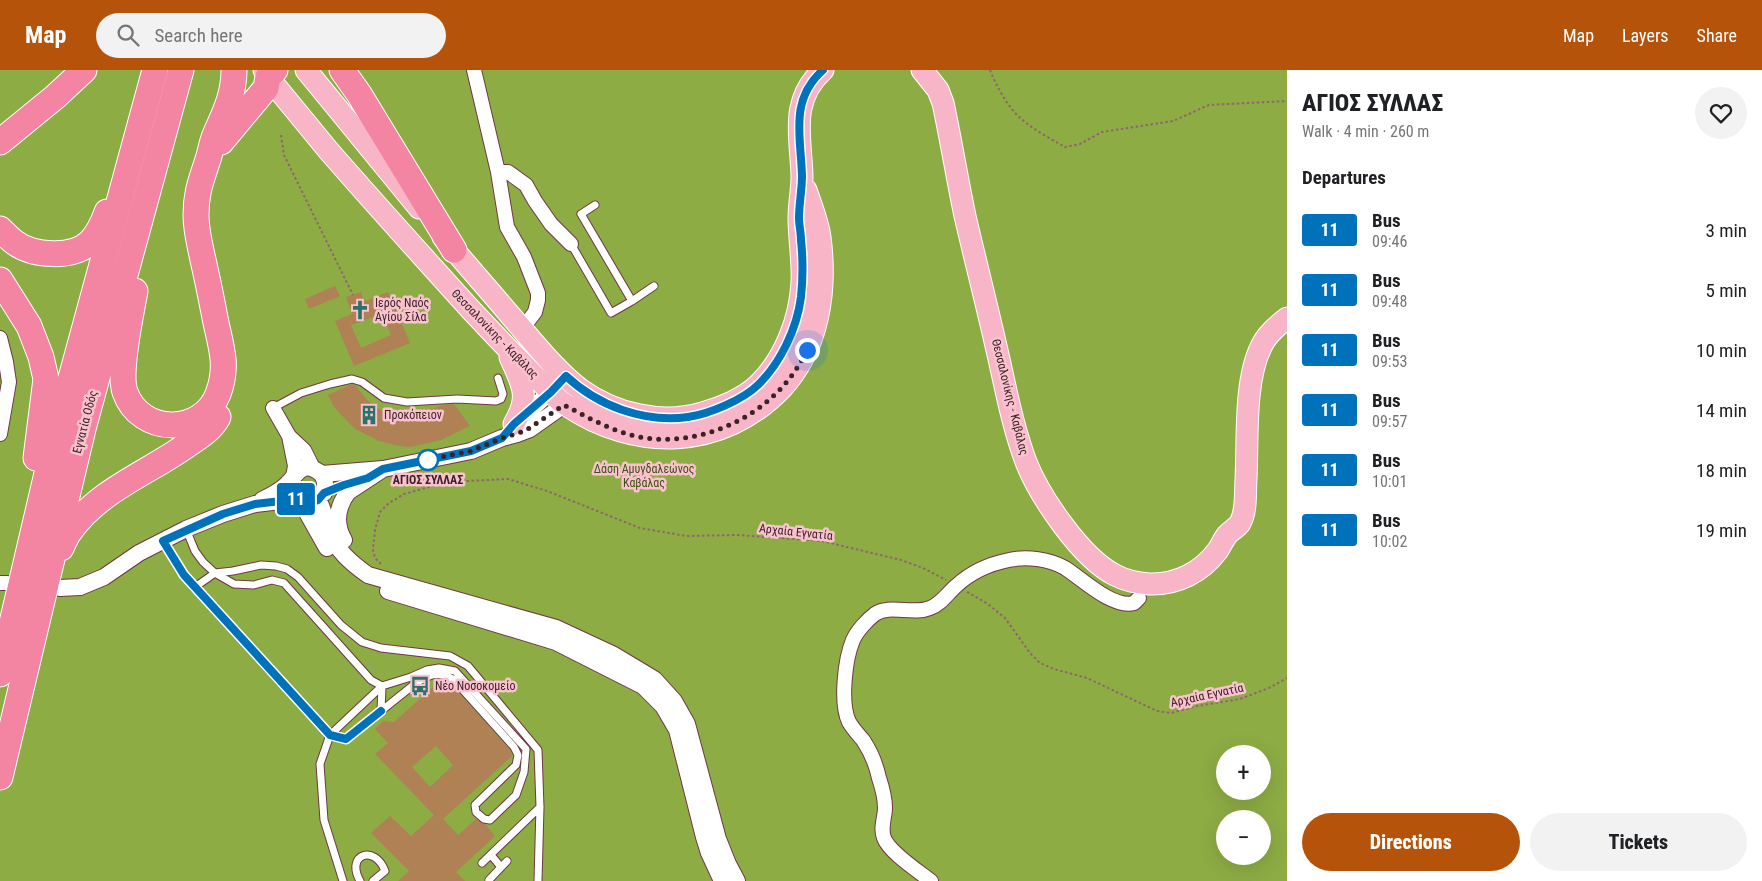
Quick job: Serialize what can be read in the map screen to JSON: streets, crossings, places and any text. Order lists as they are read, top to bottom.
{
  "streets": {
    "highway": ["Εγνατία Οδός"],
    "main road": ["Θεσσαλονίκης - Καβάλας"],
    "path": ["Αρχαία Εγνατία"]
  },
  "parks": ["Δάση Αμυγδαλεώνος Καβάλας"],
  "places": {
    "church": ["Ιερός Ναός Αγίου Σίλα"],
    "building": ["Προκόπειον"],
    "other": ["ΑΓΙΟΣ ΣΥΛΛΑΣ"],
    "bus stop": ["Νέο Νοσοκομείο"]
  },
  "lines": ["bus line 11"],
  "page": {
    "header": "Map",
    "search": "Search here",
    "nav": ["Map", "Layers", "Share"],
    "on_map": "11",
    "heading": [
      ["ΑΓΙΟΣ ΣΥΛΛΑΣ", "Walk · 4 min · 260 m"],
      "Departures"
    ],
    "list": [
      {
        "mark": "11",
        "name": "Bus",
        "note": "09:46",
        "value": "3 min"
      },
      {
        "mark": "11",
        "name": "Bus",
        "note": "09:48",
        "value": "5 min"
      },
      {
        "mark": "11",
        "name": "Bus",
        "note": "09:53",
        "value": "10 min"
      },
      {
        "mark": "11",
        "name": "Bus",
        "note": "09:57",
        "value": "14 min"
      },
      {
        "mark": "11",
        "name": "Bus",
        "note": "10:01",
        "value": "18 min"
      },
      {
        "mark": "11",
        "name": "Bus",
        "note": "10:02",
        "value": "19 min"
      }
    ],
    "map_buttons": ["+", "−"],
    "buttons": ["Directions", "Tickets"]
  }
}
